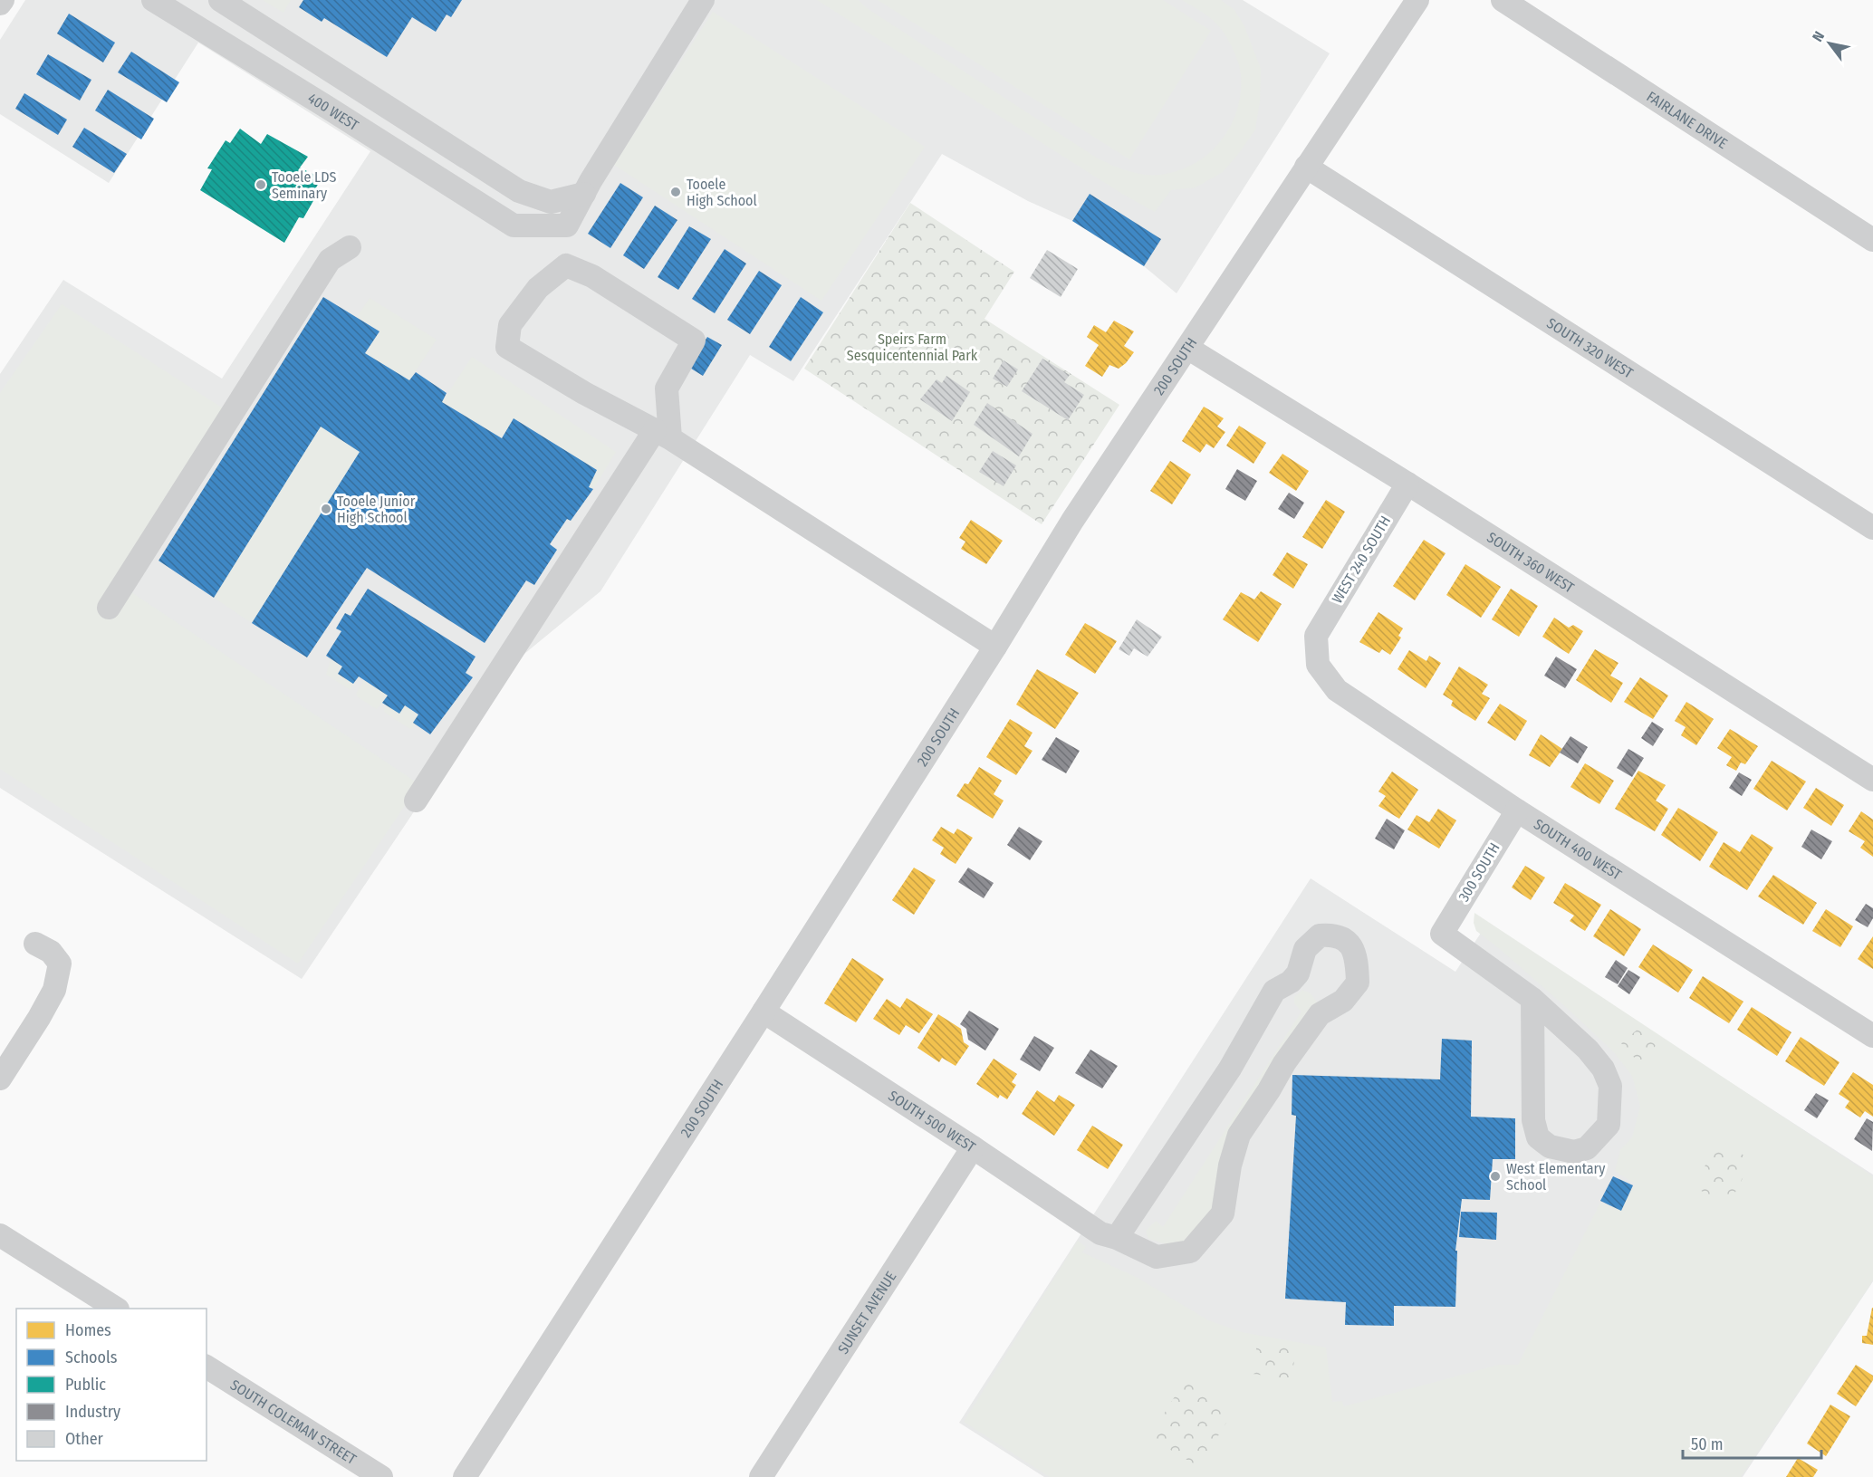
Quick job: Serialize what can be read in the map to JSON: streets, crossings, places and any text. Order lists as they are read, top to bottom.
{
  "streets": {
    "street": [
      "400 WEST",
      "FAIRLANE DRIVE",
      "SOUTH 320 WEST",
      "200 SOUTH",
      "WEST 240 SOUTH",
      "SOUTH 360 WEST",
      "SOUTH 400 WEST",
      "300 SOUTH",
      "SOUTH 500 WEST",
      "SUNSET AVENUE",
      "SOUTH COLEMAN STREET"
    ]
  },
  "crossings": [
    ["SOUTH 320 WEST", "200 SOUTH"],
    ["200 SOUTH", "SOUTH 360 WEST"],
    ["200 SOUTH", "SOUTH 500 WEST"],
    ["WEST 240 SOUTH", "SOUTH 360 WEST"],
    ["WEST 240 SOUTH", "SOUTH 400 WEST"],
    ["SOUTH 400 WEST", "300 SOUTH"],
    ["SOUTH 500 WEST", "SUNSET AVENUE"]
  ],
  "parks": ["Speirs Farm Sesquicentennial Park"],
  "places": [
    "Tooele LDS Seminary",
    "Tooele High School",
    "Tooele Junior High School",
    "West Elementary School"
  ],
  "legend": [
    "Homes",
    "Schools",
    "Public",
    "Industry",
    "Other"
  ],
  "scale_bar": "50 m",
  "north": "top left"
}
